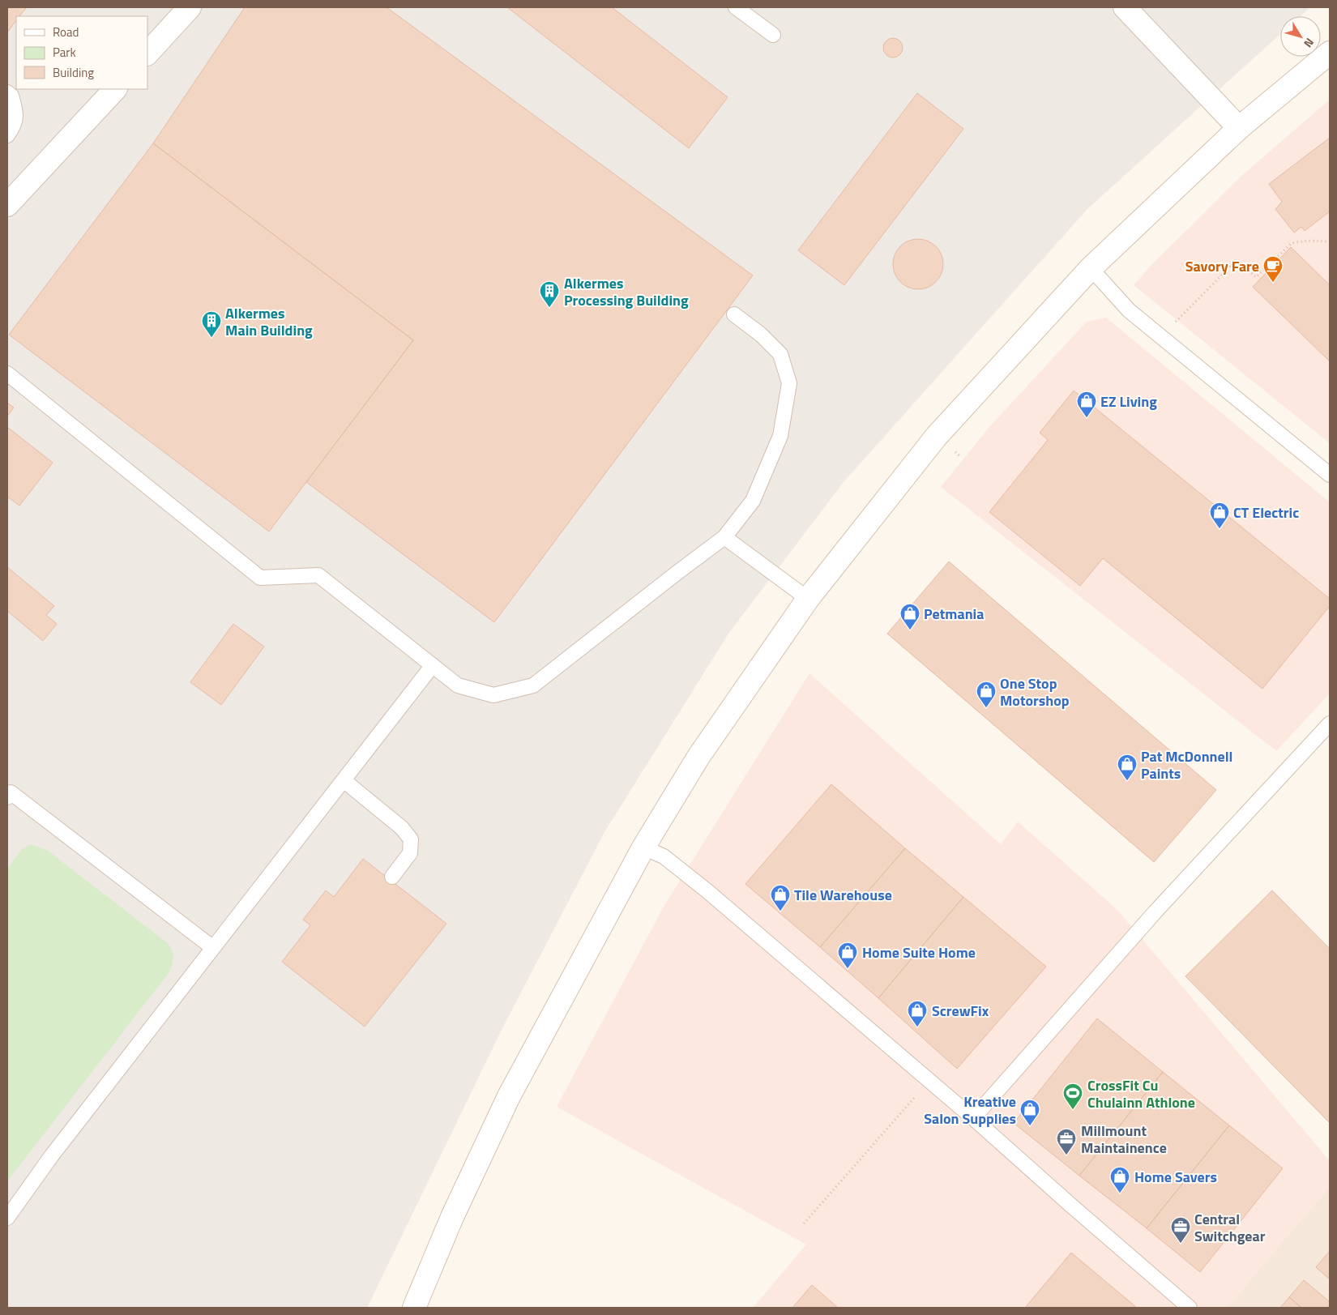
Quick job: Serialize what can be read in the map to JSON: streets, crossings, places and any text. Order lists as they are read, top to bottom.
{
  "places": {
    "cafe": ["Savory Fare"],
    "building": ["Alkermes Processing Building", "Alkermes Main Building"],
    "shop": [
      "EZ Living",
      "CT Electric",
      "Petmania",
      "One Stop Motorshop",
      "Pat McDonnell Paints",
      "Tile Warehouse",
      "Home Suite Home",
      "ScrewFix",
      "Kreative Salon Supplies",
      "Home Savers"
    ],
    "sports": ["CrossFit Cu Chulainn Athlone"],
    "office": ["Millmount Maintainence", "Central Switchgear"]
  },
  "legend": ["Road", "Park", "Building"],
  "north": "bottom right"
}
